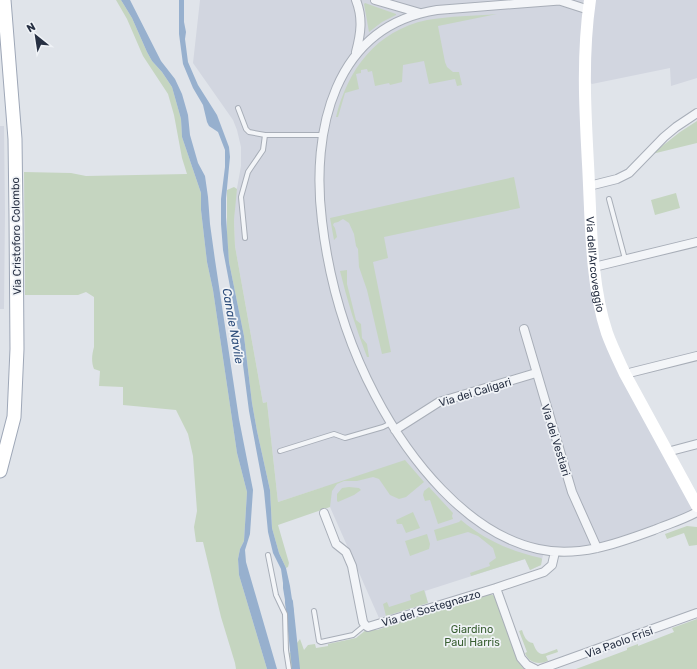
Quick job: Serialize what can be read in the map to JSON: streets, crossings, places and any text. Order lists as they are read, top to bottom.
{
  "streets": {
    "main road": ["Via Cristoforo Colombo"],
    "street": [
      "Via dell'Arcoveggio",
      "Via dei Caligari",
      "Via dei Vestiari",
      "Via del Sostegnazzo",
      "Via Paolo Frisi"
    ]
  },
  "crossings": [
    ["Via dei Caligari", "Via dei Vestiari"]
  ],
  "water": ["Canale Navile"],
  "parks": ["Giardino Paul Harris"],
  "north": "top left"
}
